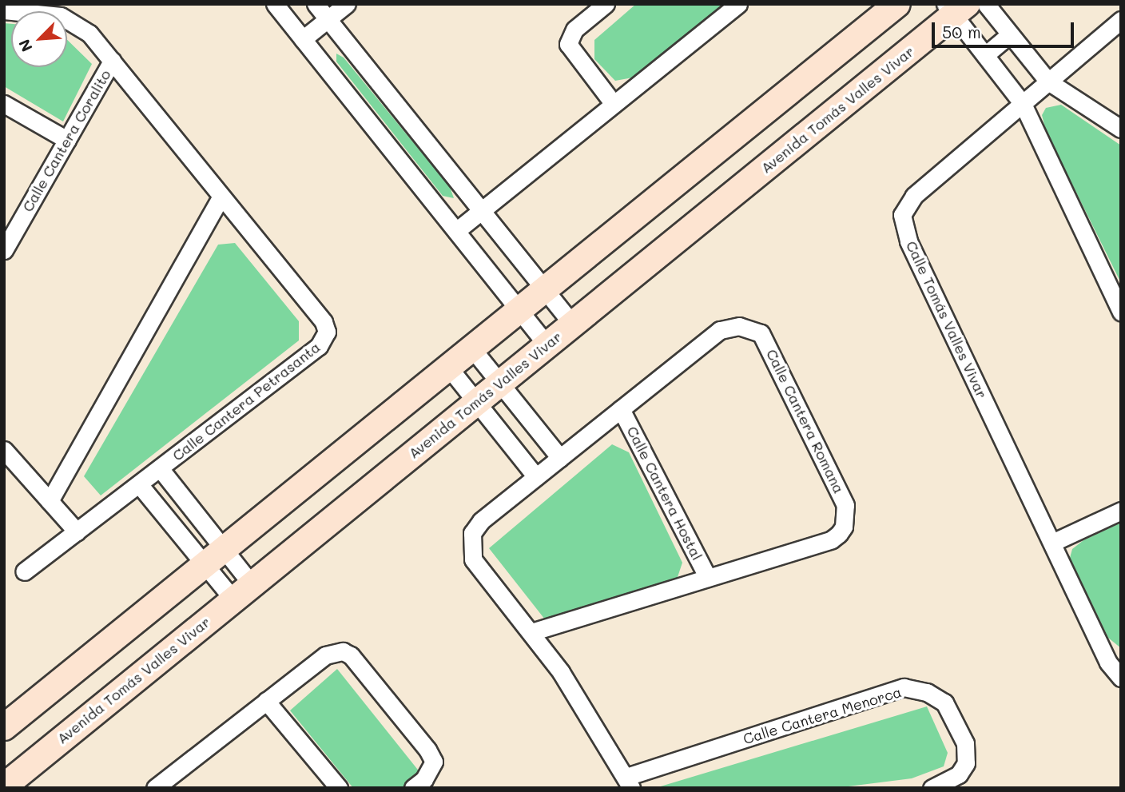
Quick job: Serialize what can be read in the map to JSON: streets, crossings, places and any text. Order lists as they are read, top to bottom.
{
  "streets": {
    "main road": ["Avenida Tomás Valles Vivar"],
    "street": [
      "Calle Cantera Coralito",
      "Calle Tomás Valles Vivar",
      "Calle Cantera Petrasanta",
      "Calle Cantera Romana",
      "Calle Cantera Hostal",
      "Calle Cantera Menorca"
    ]
  },
  "crossings": [
    ["Calle Cantera Coralito", "Calle Cantera Petrasanta"],
    ["Calle Cantera Romana", "Calle Cantera Hostal"],
    ["Calle Cantera Romana", "Calle Cantera Menorca"]
  ],
  "scale_bar": "50 m",
  "north": "bottom left"
}
